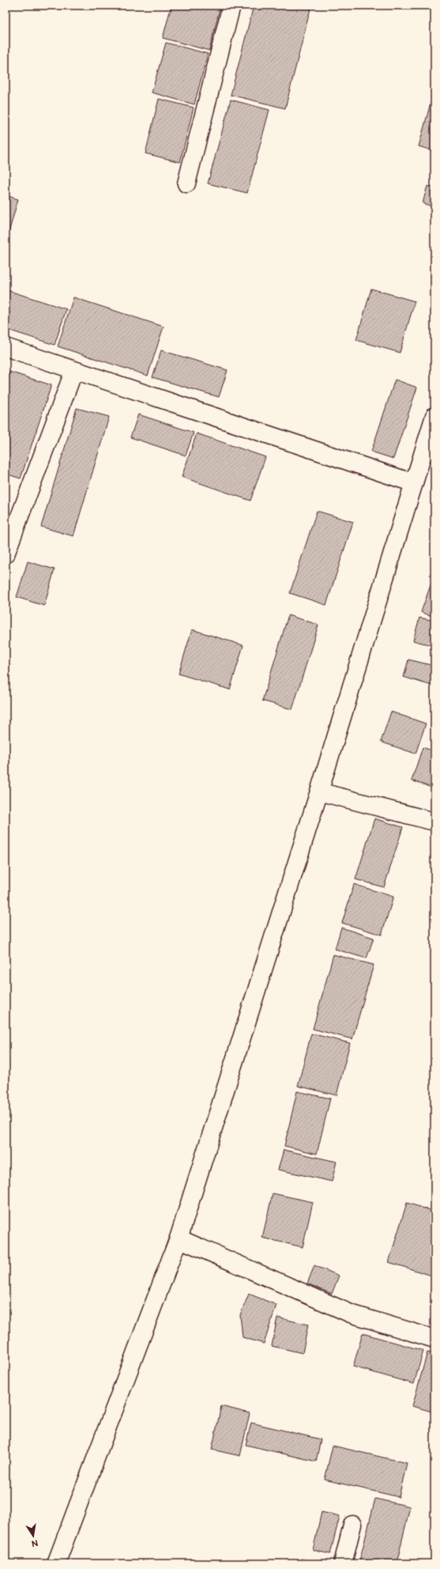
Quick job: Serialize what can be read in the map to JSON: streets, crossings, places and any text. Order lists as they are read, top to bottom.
{
  "north": "bottom"
}
